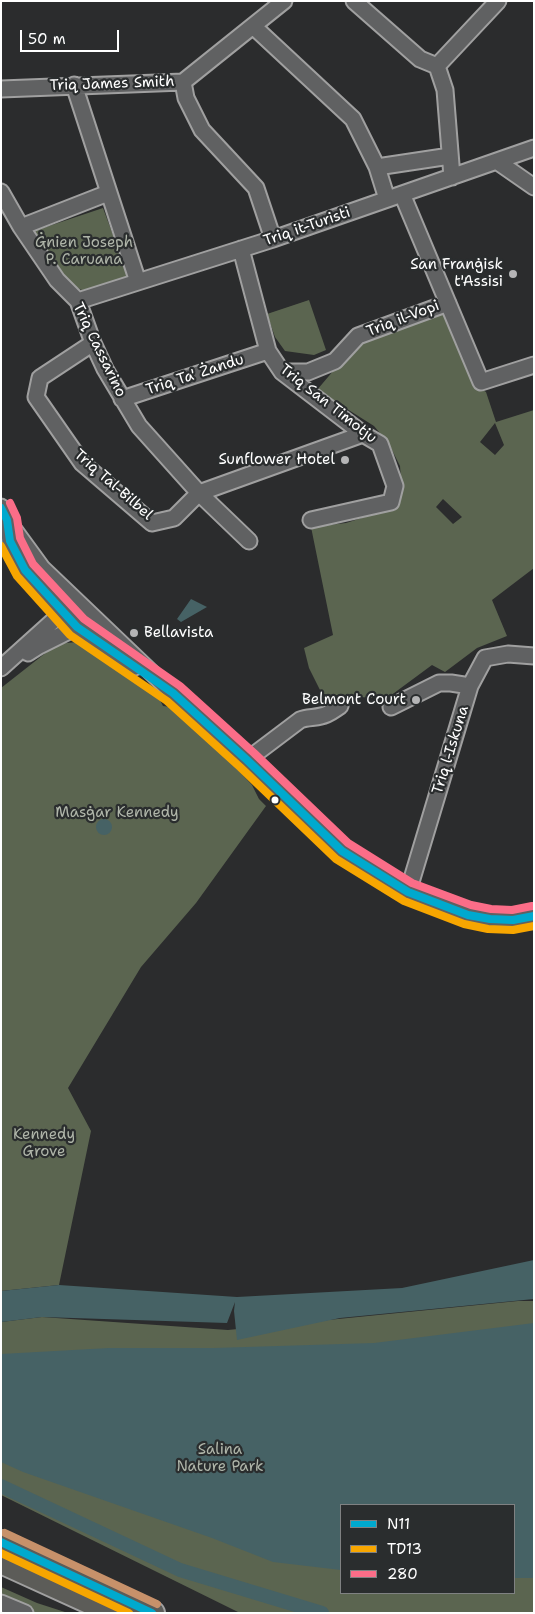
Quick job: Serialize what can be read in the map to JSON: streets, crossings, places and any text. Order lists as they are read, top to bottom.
{
  "streets": {
    "street": [
      "Triq James Smith",
      "Triq it-Turisti",
      "Triq il-Vopi",
      "Triq Cassarino",
      "Triq Ta' Żandu",
      "Triq San Timotju",
      "Triq Tal-Bilbel",
      "Triq l-Iskuna"
    ]
  },
  "crossings": [
    ["Triq it-Turisti", "Triq Cassarino"],
    ["Triq it-Turisti", "Triq San Timotju"],
    ["Triq il-Vopi", "Triq San Timotju"],
    ["Triq Cassarino", "Triq Ta' Żandu"],
    ["Triq Cassarino", "Triq Tal-Bilbel"],
    ["Triq Ta' Żandu", "Triq San Timotju"]
  ],
  "parks": [
    "Ġnien Joseph P. Caruana",
    "Masġar Kennedy",
    "Kennedy Grove",
    "Salina Nature Park"
  ],
  "places": [
    "San Franġisk t'Assisi",
    "Sunflower Hotel",
    "Bellavista",
    "Belmont Court"
  ],
  "lines": ["transit line 280", "transit line N11", "transit line TD13"],
  "legend": ["N11", "TD13", "280"],
  "scale_bar": "50 m"
}
